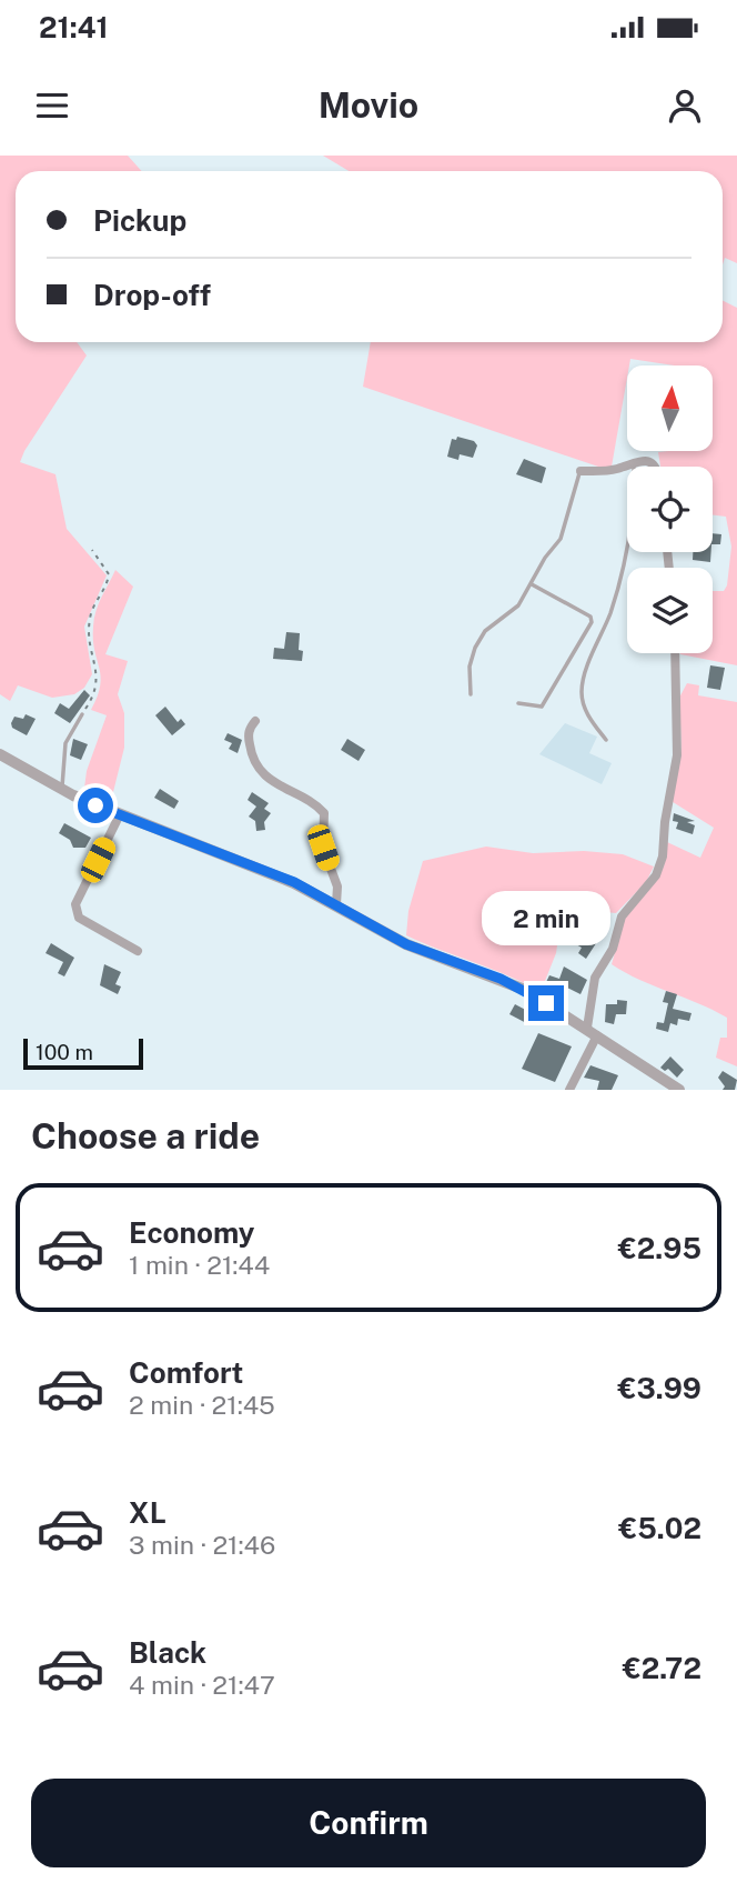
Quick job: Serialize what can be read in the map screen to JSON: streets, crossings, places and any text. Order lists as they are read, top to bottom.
{
  "scale_bar": "100 m",
  "north": "top",
  "page": {
    "status": "21:41",
    "header": "Movio",
    "banner": ["Pickup", "Drop-off"],
    "bubble": "2 min",
    "scale": "100 m",
    "heading": "Choose a ride",
    "list": [
      {
        "name": "Economy",
        "note": "1 min · 21:44",
        "value": "€2.95"
      },
      {
        "name": "Comfort",
        "note": "2 min · 21:45",
        "value": "€3.99"
      },
      {
        "name": "XL",
        "note": "3 min · 21:46",
        "value": "€5.02"
      },
      {
        "name": "Black",
        "note": "4 min · 21:47",
        "value": "€2.72"
      }
    ],
    "buttons": "Confirm"
  }
}
